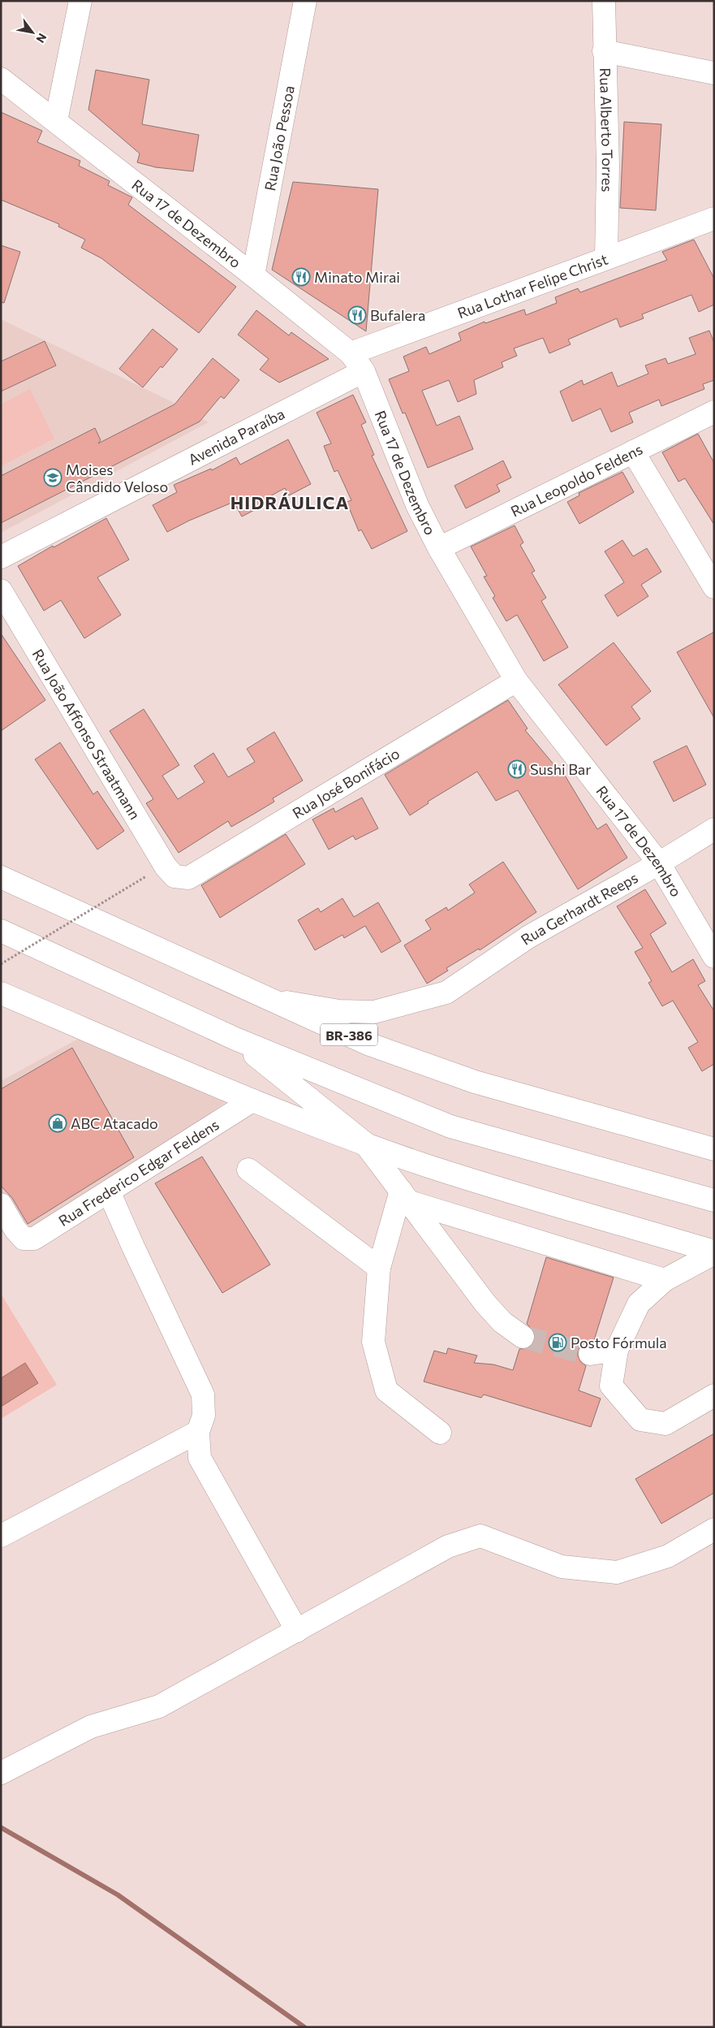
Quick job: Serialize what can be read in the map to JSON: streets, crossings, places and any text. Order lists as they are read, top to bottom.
{
  "streets": {
    "main road": [
      "Rua Alberto Torres",
      "Rua João Pessoa",
      "Rua 17 de Dezembro",
      "Rua Lothar Felipe Christ",
      "Avenida Paraíba",
      "Rua Leopoldo Feldens",
      "Rua João Affonso Straatmann",
      "Rua José Bonifácio",
      "Rua Gerhardt Reeps",
      "BR-386",
      "Rua Frederico Edgar Feldens"
    ]
  },
  "crossings": [
    ["Rua Alberto Torres", "Rua Lothar Felipe Christ"],
    ["Rua João Pessoa", "Rua 17 de Dezembro"],
    ["Rua 17 de Dezembro", "Rua Lothar Felipe Christ"],
    ["Rua 17 de Dezembro", "Avenida Paraíba"],
    ["Rua 17 de Dezembro", "Rua Leopoldo Feldens"],
    ["Rua 17 de Dezembro", "Rua José Bonifácio"],
    ["Rua 17 de Dezembro", "Rua Gerhardt Reeps"],
    ["Rua João Affonso Straatmann", "Rua José Bonifácio"],
    ["Rua Gerhardt Reeps", "BR-386"]
  ],
  "districts": ["HIDRÁULICA"],
  "places": {
    "restaurant": ["Minato Mirai", "Bufalera", "Sushi Bar"],
    "school or university": ["Moises Cândido Veloso"],
    "shop": ["ABC Atacado"],
    "fuel station": ["Posto Fórmula"]
  },
  "north": "bottom right"
}
